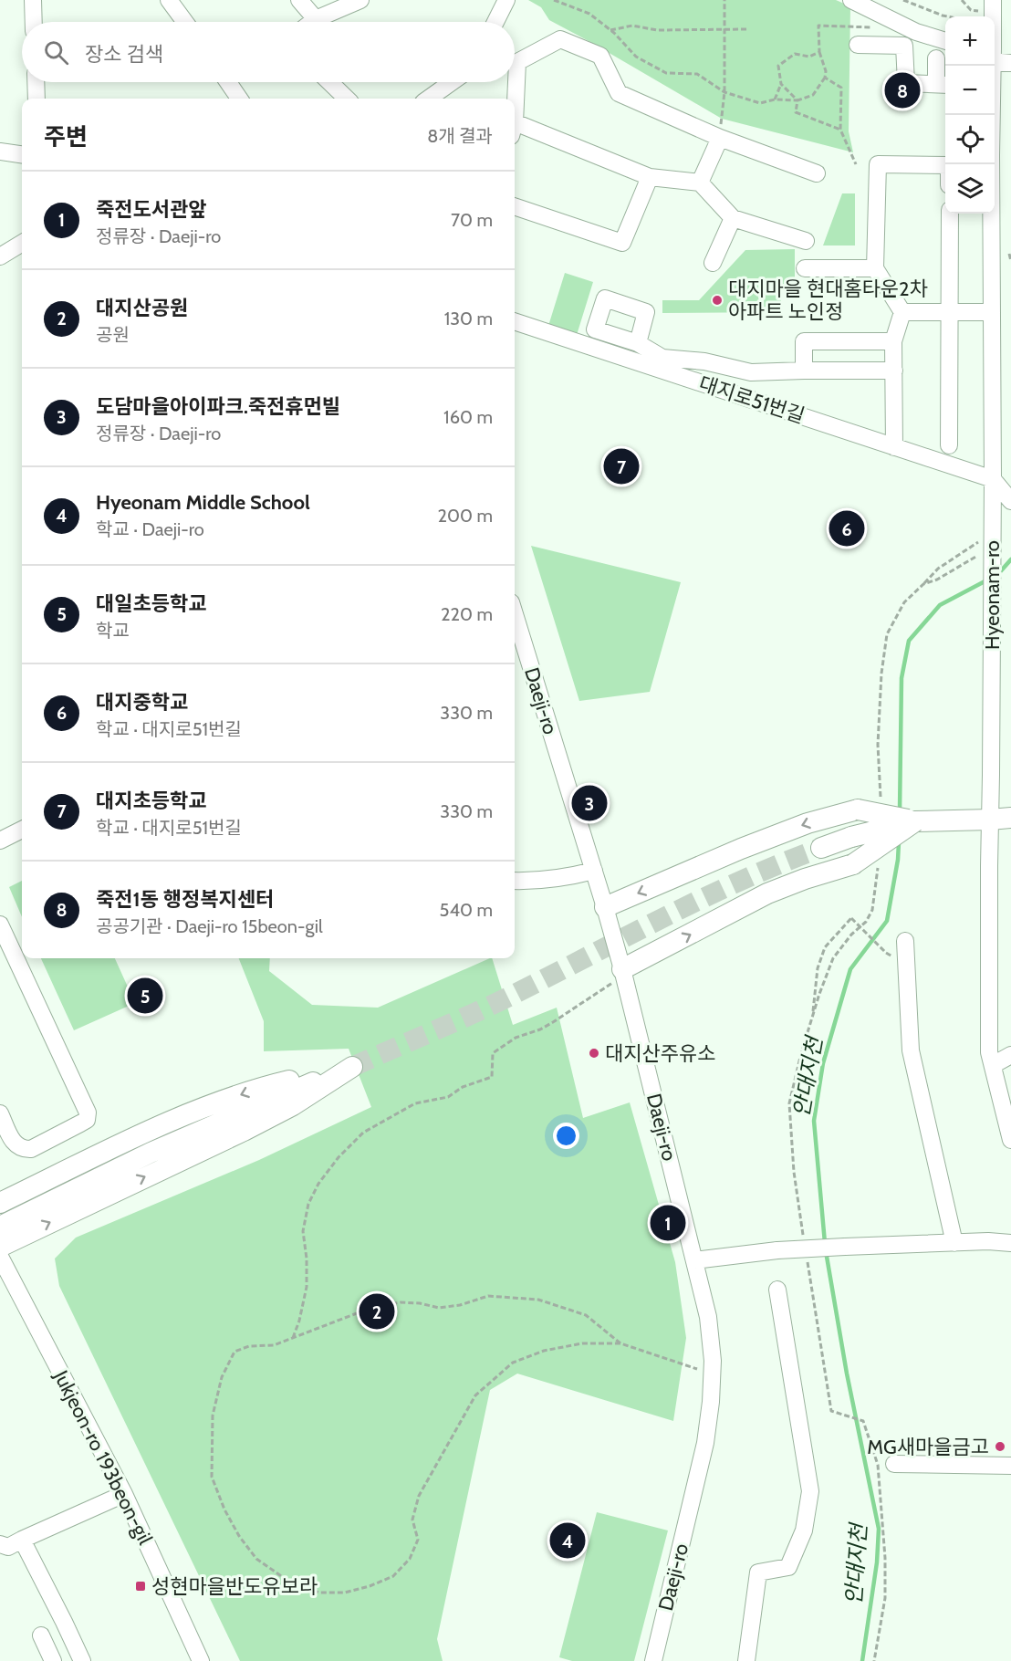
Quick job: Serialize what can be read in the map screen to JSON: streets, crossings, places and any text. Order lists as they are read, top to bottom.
{
  "streets": {
    "street": [
      "대지로51번길",
      "Hyeonam-ro",
      "Daeji-ro",
      "Jukjeon-ro 193beon-gil"
    ]
  },
  "crossings": [
    ["대지로51번길", "Hyeonam-ro"]
  ],
  "water": ["안대지천"],
  "places": {
    "other": ["대지마을 현대홈타운2차 아파트 노인정", "대지산주유소", "MG새마을금고"],
    "transit": ["성현마을반도유보라"]
  },
  "page": {
    "map_buttons": ["+", "−"],
    "search": "장소 검색",
    "pins": [
      "8",
      "7",
      "6",
      "3",
      "5",
      "1",
      "2",
      "4"
    ],
    "heading": ["주변", "8개 결과"],
    "list": [
      {
        "mark": "1",
        "name": "죽전도서관앞",
        "note": "정류장 · Daeji-ro",
        "value": "70 m"
      },
      {
        "mark": "2",
        "name": "대지산공원",
        "note": "공원",
        "value": "130 m"
      },
      {
        "mark": "3",
        "name": "도담마을아이파크.죽전휴먼빌",
        "note": "정류장 · Daeji-ro",
        "value": "160 m"
      },
      {
        "mark": "4",
        "name": "Hyeonam Middle School",
        "note": "학교 · Daeji-ro",
        "value": "200 m"
      },
      {
        "mark": "5",
        "name": "대일초등학교",
        "note": "학교",
        "value": "220 m"
      },
      {
        "mark": "6",
        "name": "대지중학교",
        "note": "학교 · 대지로51번길",
        "value": "330 m"
      },
      {
        "mark": "7",
        "name": "대지초등학교",
        "note": "학교 · 대지로51번길",
        "value": "330 m"
      },
      {
        "mark": "8",
        "name": "죽전1동 행정복지센터",
        "note": "공공기관 · Daeji-ro 15beon-gil",
        "value": "540 m"
      }
    ]
  }
}
